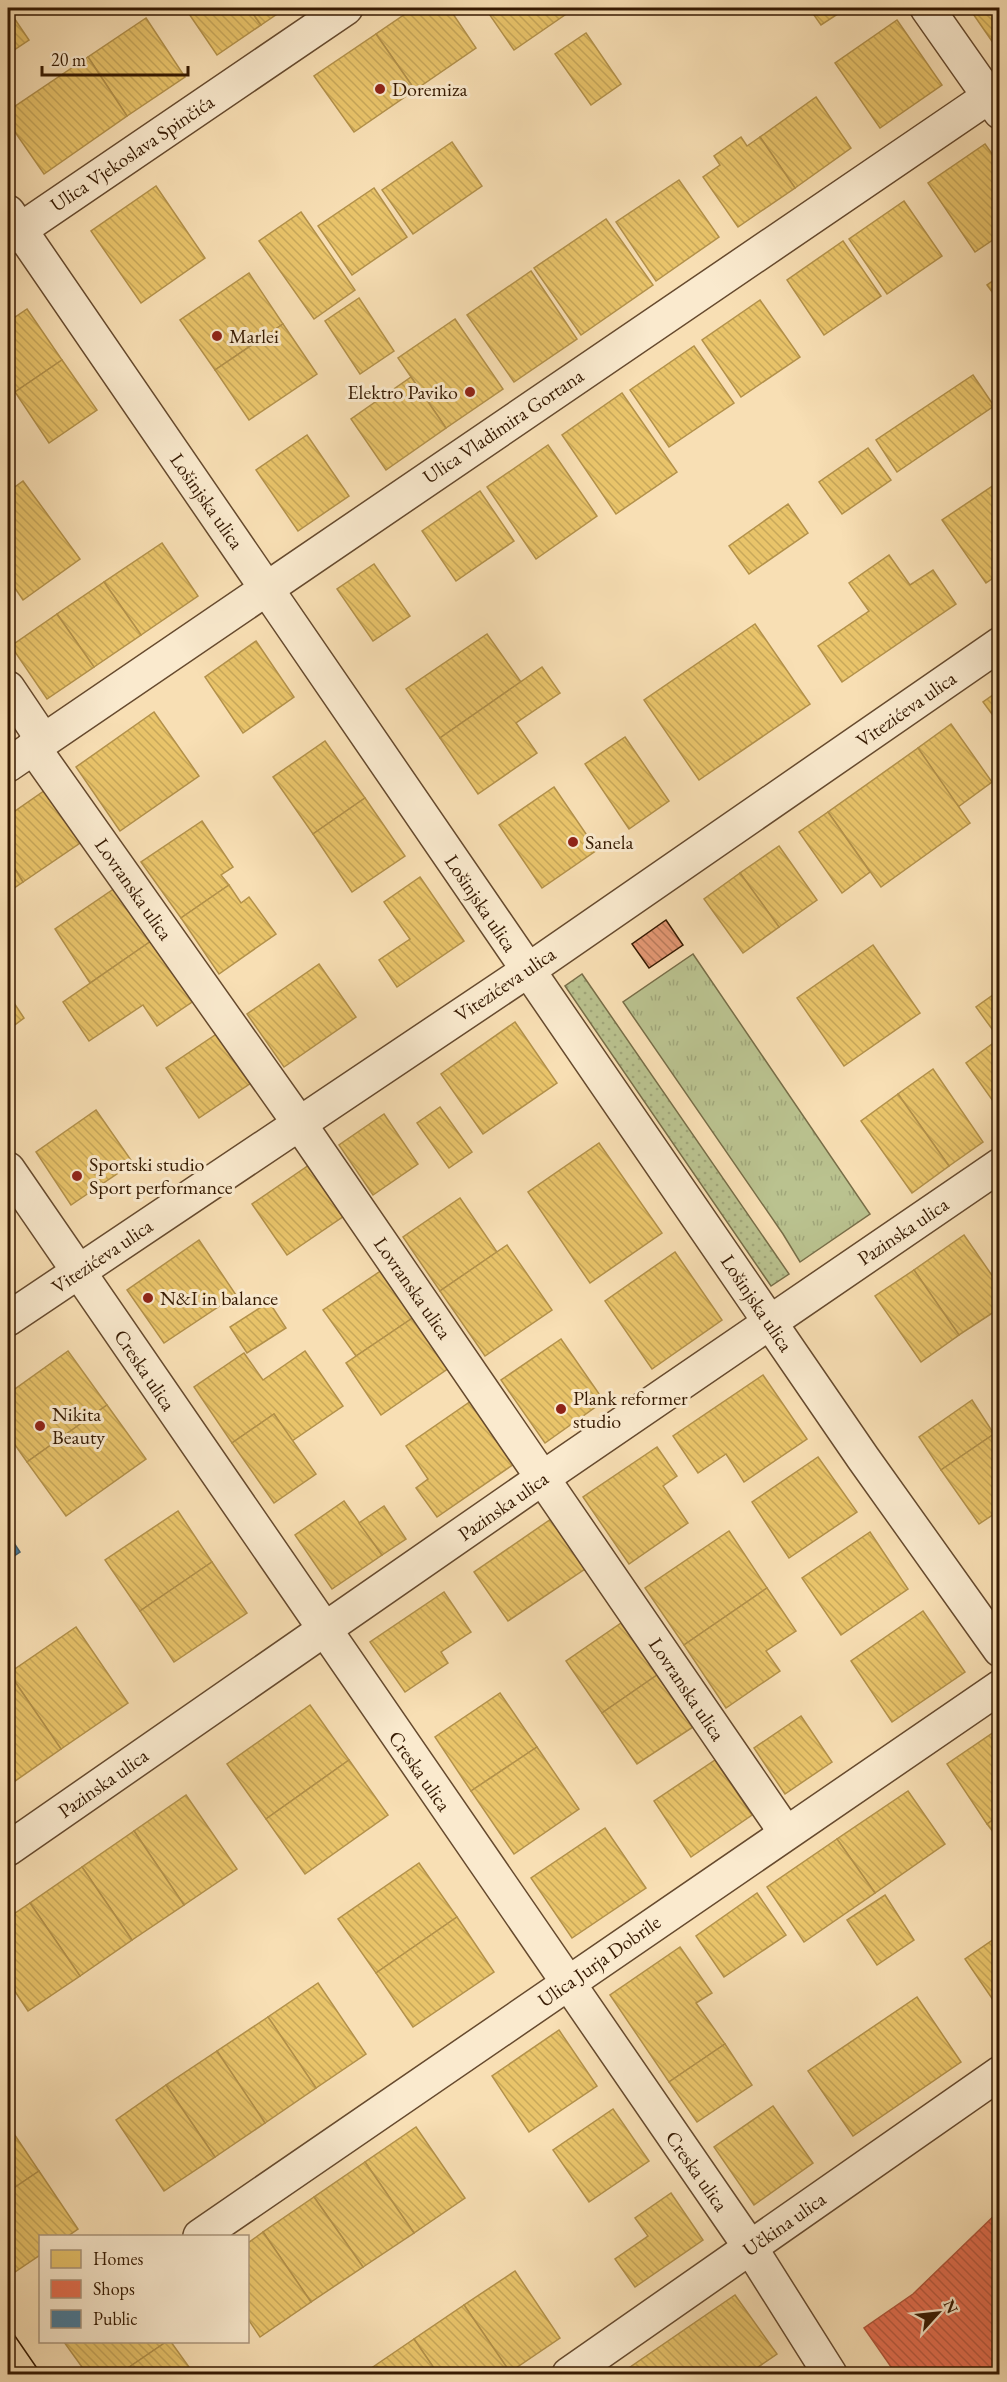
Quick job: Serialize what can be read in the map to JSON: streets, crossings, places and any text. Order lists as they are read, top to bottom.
{
  "streets": {
    "street": [
      "Ulica Vjekoslava Spinčića",
      "Ulica Vladimira Gortana",
      "Lošinjska ulica",
      "Vitezićeva ulica",
      "Lovranska ulica",
      "Pazinska ulica",
      "Creska ulica",
      "Ulica Jurja Dobrile",
      "Učkina ulica"
    ]
  },
  "crossings": [
    ["Ulica Vjekoslava Spinčića", "Lošinjska ulica"],
    ["Ulica Vladimira Gortana", "Lošinjska ulica"],
    ["Ulica Vladimira Gortana", "Lovranska ulica"],
    ["Lošinjska ulica", "Vitezićeva ulica"],
    ["Lošinjska ulica", "Pazinska ulica"],
    ["Vitezićeva ulica", "Lovranska ulica"],
    ["Vitezićeva ulica", "Creska ulica"],
    ["Lovranska ulica", "Pazinska ulica"],
    ["Lovranska ulica", "Ulica Jurja Dobrile"],
    ["Pazinska ulica", "Creska ulica"],
    ["Creska ulica", "Ulica Jurja Dobrile"],
    ["Creska ulica", "Učkina ulica"]
  ],
  "places": [
    "Doremiza",
    "Marlei",
    "Elektro Paviko",
    "Sanela",
    "Sportski studio Sport performance",
    "N&I in balance",
    "Plank reformer studio",
    "Nikita Beauty"
  ],
  "legend": ["Homes", "Shops", "Public"],
  "scale_bar": "20 m",
  "north": "top right"
}
